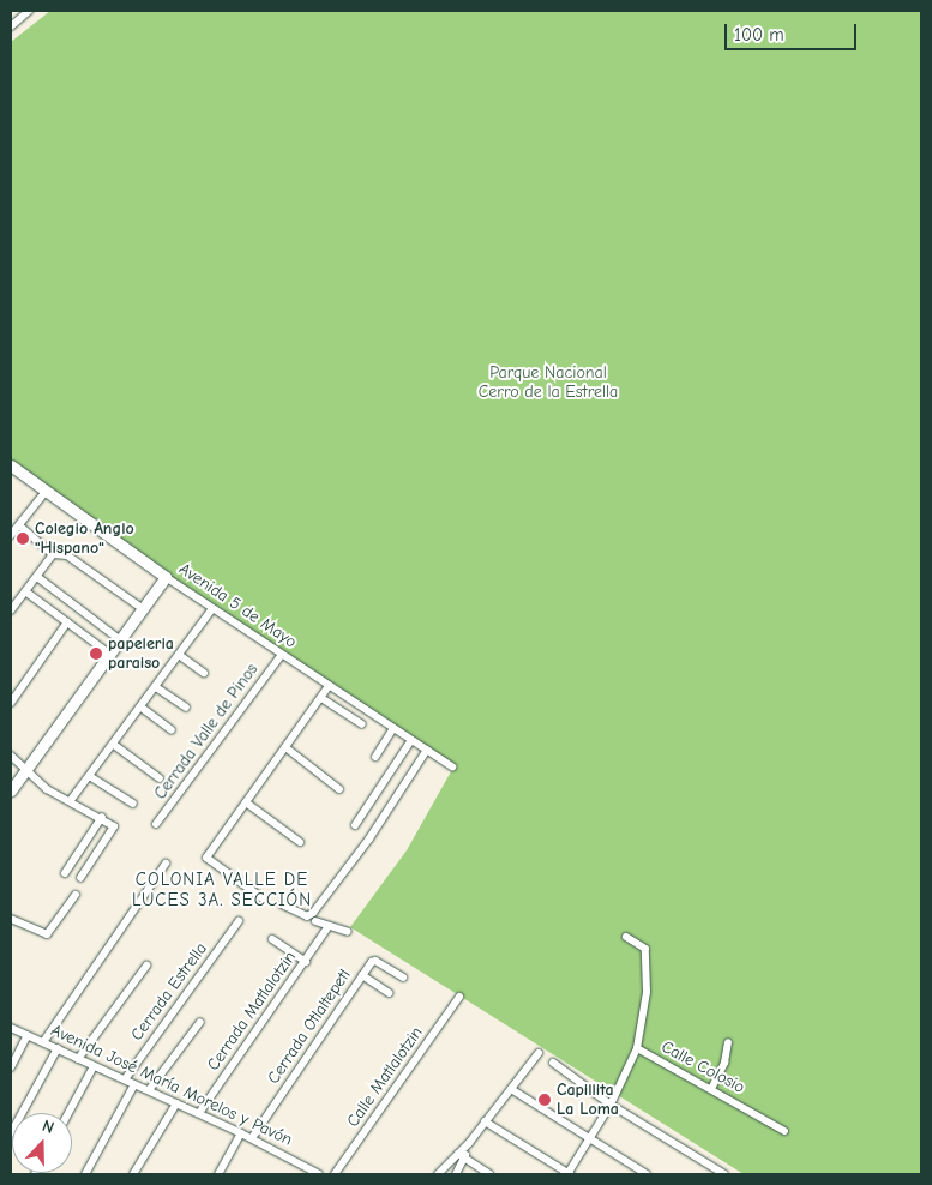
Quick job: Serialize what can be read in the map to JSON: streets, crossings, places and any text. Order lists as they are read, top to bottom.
{
  "streets": {
    "street": [
      "Avenida 5 de Mayo",
      "Cerrada Valle de Pinos",
      "Cerrada Estrella",
      "Cerrada Matlalotzin",
      "Cerrada Otlaltepetl",
      "Calle Colosio",
      "Calle Matlalotzin",
      "Avenida José María Morelos y Pavón"
    ]
  },
  "crossings": [
    ["Avenida 5 de Mayo", "Cerrada Valle de Pinos"],
    ["Cerrada Estrella", "Avenida José María Morelos y Pavón"],
    ["Cerrada Matlalotzin", "Avenida José María Morelos y Pavón"],
    ["Cerrada Otlaltepetl", "Avenida José María Morelos y Pavón"]
  ],
  "districts": ["COLONIA VALLE DE LUCES 3A. SECCIÓN"],
  "parks": ["Parque Nacional Cerro de la Estrella"],
  "places": ["Colegio Anglo \"Hispano\"", "papeleria paraiso", "Capillita La Loma"],
  "scale_bar": "100 m",
  "north": "top"
}
